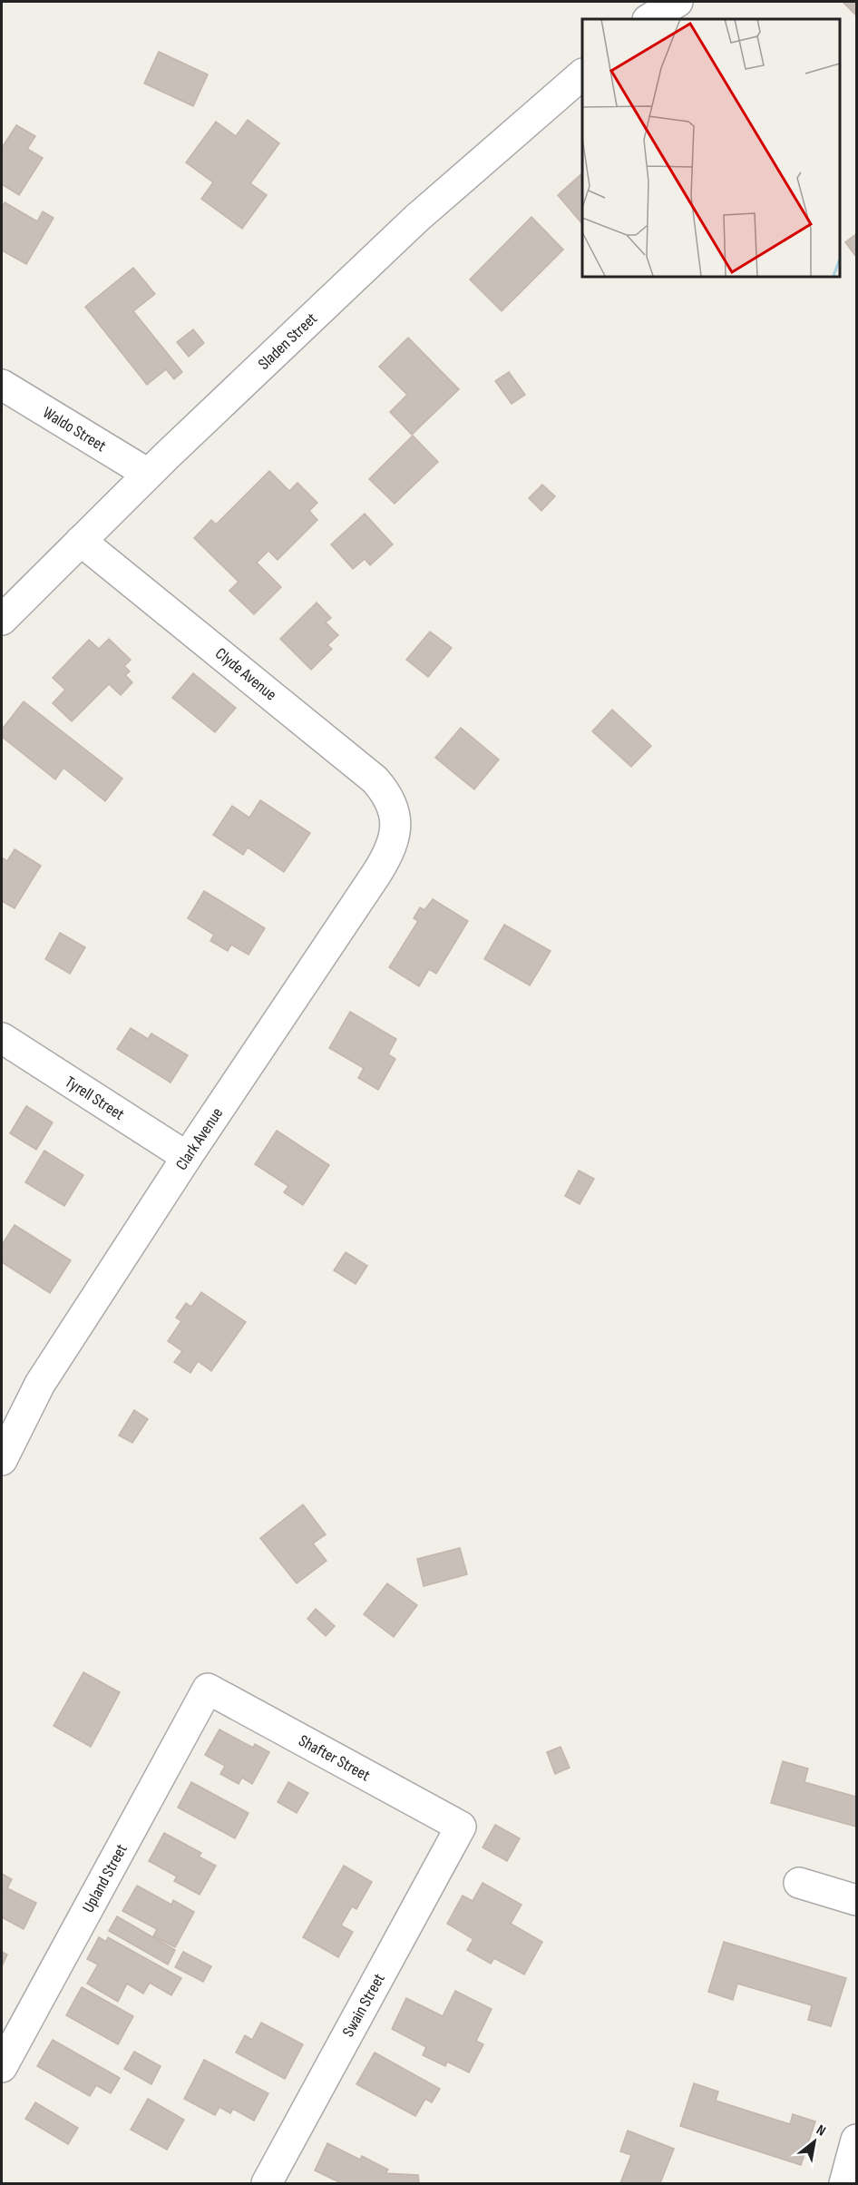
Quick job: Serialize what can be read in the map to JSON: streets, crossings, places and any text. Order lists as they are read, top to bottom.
{
  "streets": {
    "street": [
      "Sladen Street",
      "Waldo Street",
      "Clyde Avenue",
      "Tyrell Street",
      "Clark Avenue",
      "Shafter Street",
      "Upland Street",
      "Swain Street"
    ]
  },
  "crossings": [
    ["Sladen Street", "Waldo Street"],
    ["Sladen Street", "Clyde Avenue"],
    ["Clyde Avenue", "Clark Avenue"],
    ["Tyrell Street", "Clark Avenue"],
    ["Shafter Street", "Upland Street"],
    ["Shafter Street", "Swain Street"]
  ],
  "north": "top right"
}
